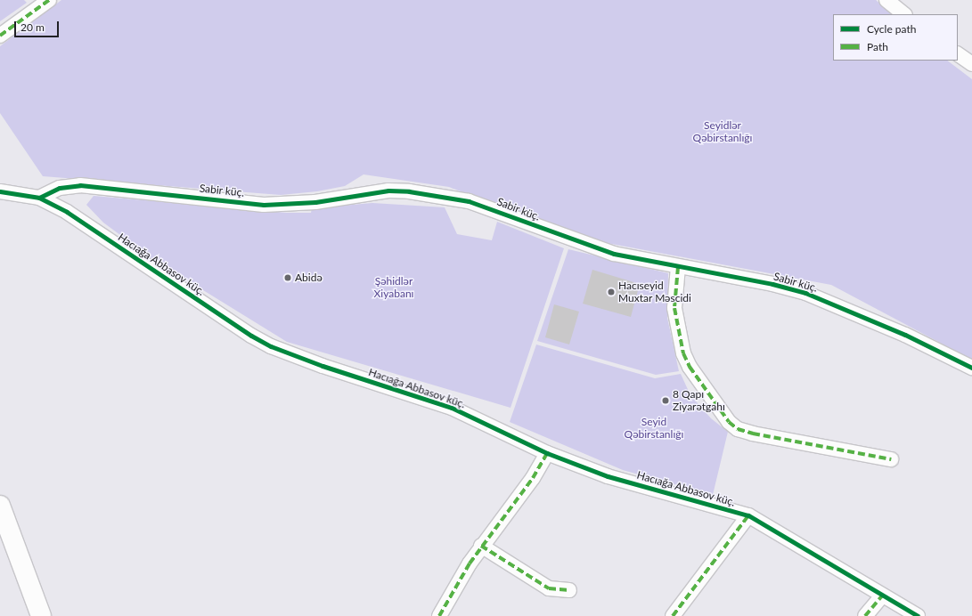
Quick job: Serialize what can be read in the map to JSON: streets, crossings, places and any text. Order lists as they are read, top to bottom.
{
  "streets": {
    "street": ["Sabir küç.", "Hacıağa Abbasov küç."]
  },
  "crossings": [
    ["Sabir küç.", "Hacıağa Abbasov küç."]
  ],
  "parks": ["Seyidlər Qəbirstanlığı", "Şəhidlər Xiyabanı", "Seyid Qəbirstanlığı"],
  "places": ["Abidə", "Hacıseyid Muxtar Məscidi", "8 Qapı Ziyarətgahı"],
  "legend": ["Cycle path", "Path"],
  "scale_bar": "20 m"
}
